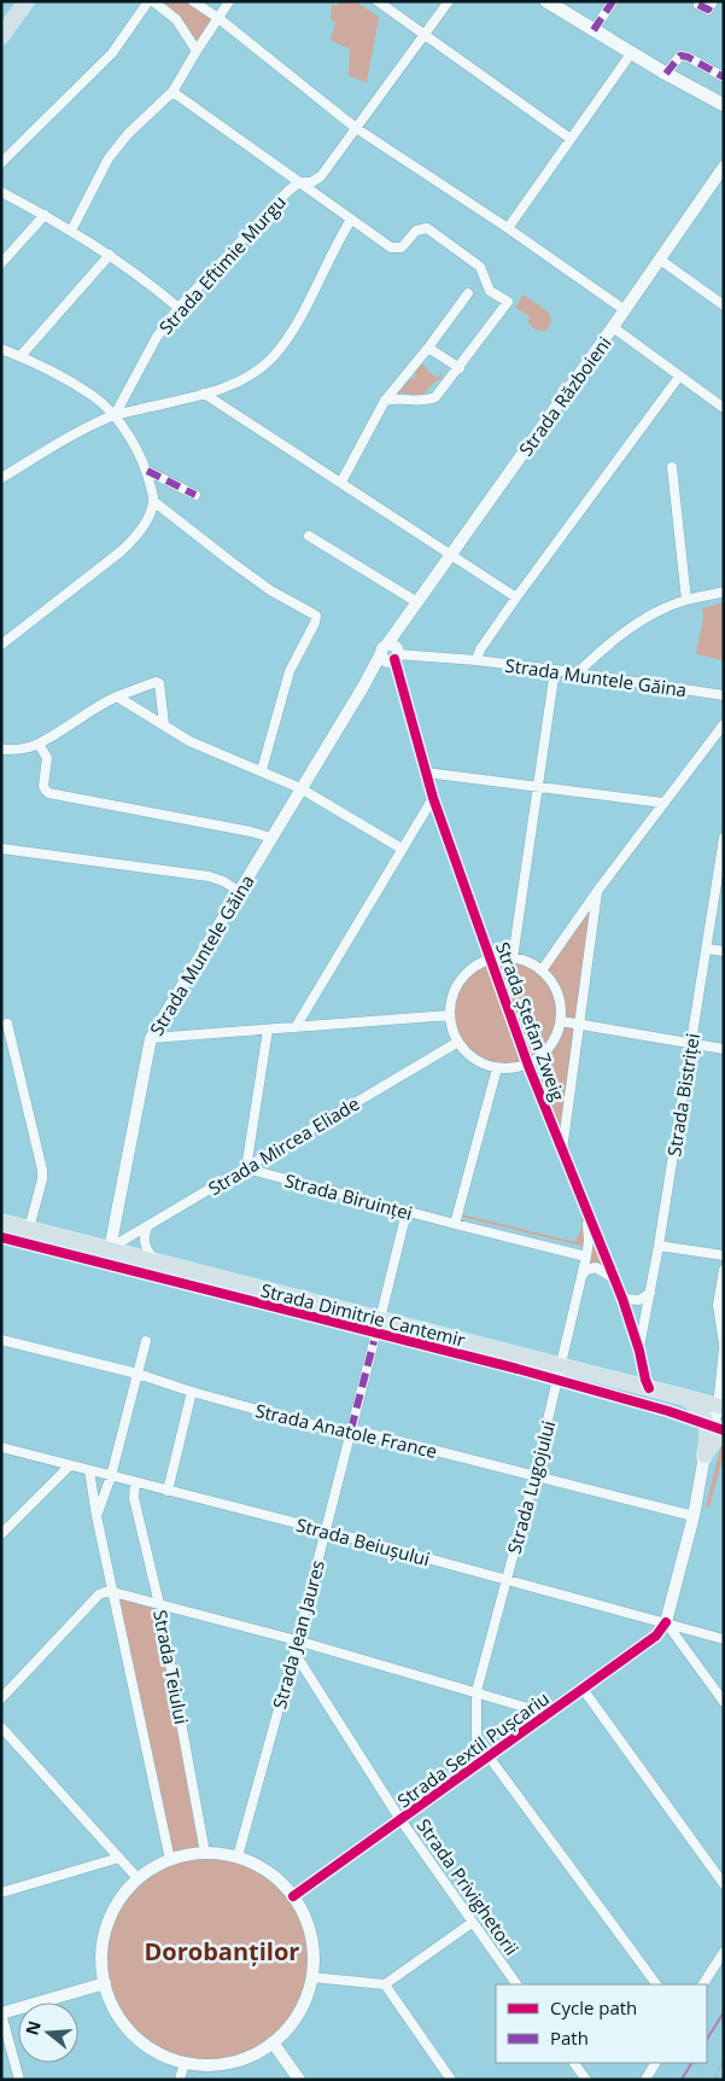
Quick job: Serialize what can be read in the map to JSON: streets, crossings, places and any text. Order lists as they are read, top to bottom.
{
  "streets": {
    "main road": ["Strada Dimitrie Cantemir"],
    "street": [
      "Strada Eftimie Murgu",
      "Strada Războieni",
      "Strada Muntele Găina",
      "Strada Ștefan Zweig",
      "Strada Bistriței",
      "Strada Mircea Eliade",
      "Strada Biruinței",
      "Strada Anatole France",
      "Strada Lugojului",
      "Strada Beiușului",
      "Strada Jean Jaures",
      "Strada Teiului",
      "Strada Sextil Pușcariu",
      "Strada Privighetorii"
    ]
  },
  "crossings": [
    ["Strada Războieni", "Strada Muntele Găina"],
    ["Strada Războieni", "Strada Ștefan Zweig"],
    ["Strada Muntele Găina", "Strada Ștefan Zweig"],
    ["Strada Muntele Găina", "Strada Mircea Eliade"],
    ["Strada Muntele Găina", "Strada Dimitrie Cantemir"],
    ["Strada Ștefan Zweig", "Strada Bistriței"],
    ["Strada Ștefan Zweig", "Strada Dimitrie Cantemir"],
    ["Strada Ștefan Zweig", "Strada Lugojului"],
    ["Strada Mircea Eliade", "Strada Biruinței"],
    ["Strada Mircea Eliade", "Strada Dimitrie Cantemir"],
    ["Strada Biruinței", "Strada Lugojului"],
    ["Strada Dimitrie Cantemir", "Strada Lugojului"],
    ["Strada Anatole France", "Strada Lugojului"],
    ["Strada Anatole France", "Strada Jean Jaures"],
    ["Strada Lugojului", "Strada Beiușului"],
    ["Strada Lugojului", "Strada Sextil Pușcariu"],
    ["Strada Beiușului", "Strada Jean Jaures"],
    ["Strada Beiușului", "Strada Teiului"],
    ["Strada Beiușului", "Strada Sextil Pușcariu"],
    ["Strada Jean Jaures", "Strada Teiului"],
    ["Strada Jean Jaures", "Strada Sextil Pușcariu"],
    ["Strada Jean Jaures", "Strada Privighetorii"],
    ["Strada Teiului", "Strada Sextil Pușcariu"],
    ["Strada Sextil Pușcariu", "Strada Privighetorii"]
  ],
  "districts": ["Dorobanților"],
  "legend": ["Cycle path", "Path"],
  "north": "left"
}
